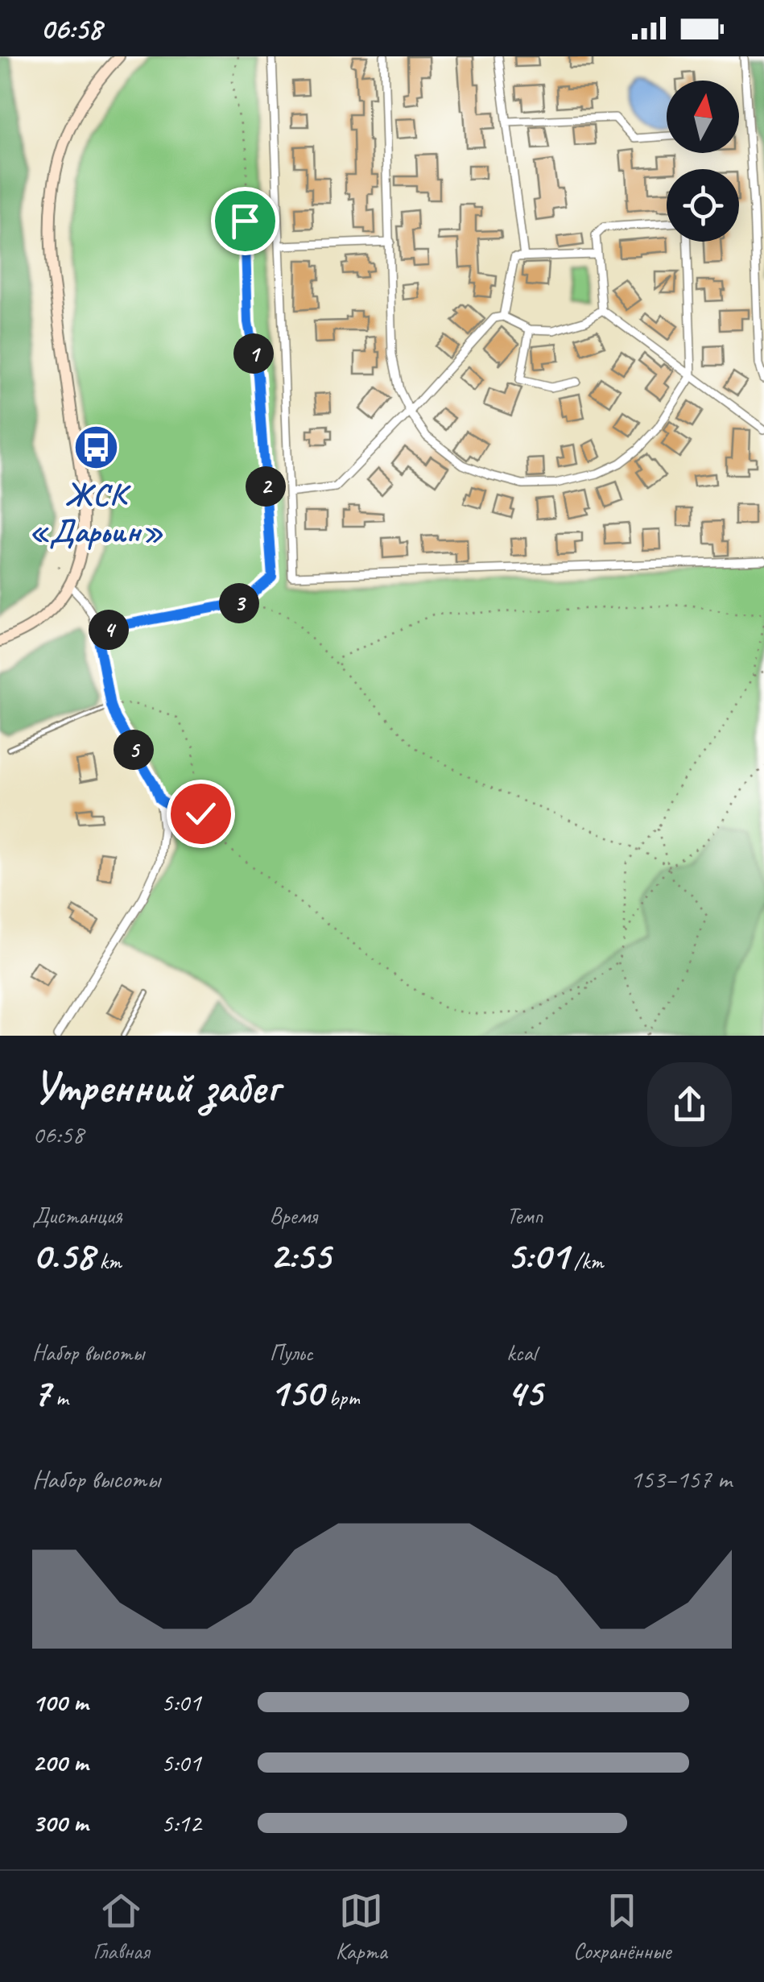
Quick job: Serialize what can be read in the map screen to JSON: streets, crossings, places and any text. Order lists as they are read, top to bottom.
{
  "places": {
    "bus stop": ["ЖСК «Дарьин»"]
  },
  "north": "top",
  "page": {
    "status": "06:58",
    "pins": [
      "1",
      "2",
      "3",
      "4",
      "5"
    ],
    "heading": ["Утренний забег", "06:58"],
    "stats": [
      ["Дистанция", "0.58 km"],
      ["Время", "2:55"],
      ["Темп", "5:01 /km"],
      ["Набор высоты", "7 m"],
      ["Пульс", "150 bpm"],
      ["kcal", "45"]
    ],
    "chart": ["Набор высоты", "153–157 m"],
    "list": [
      {
        "name": "100 m",
        "note": "5:01"
      },
      {
        "name": "200 m",
        "note": "5:01"
      },
      {
        "name": "300 m",
        "note": "5:12"
      }
    ],
    "tabs": ["Главная", "Карта", "Сохранённые"]
  }
}
